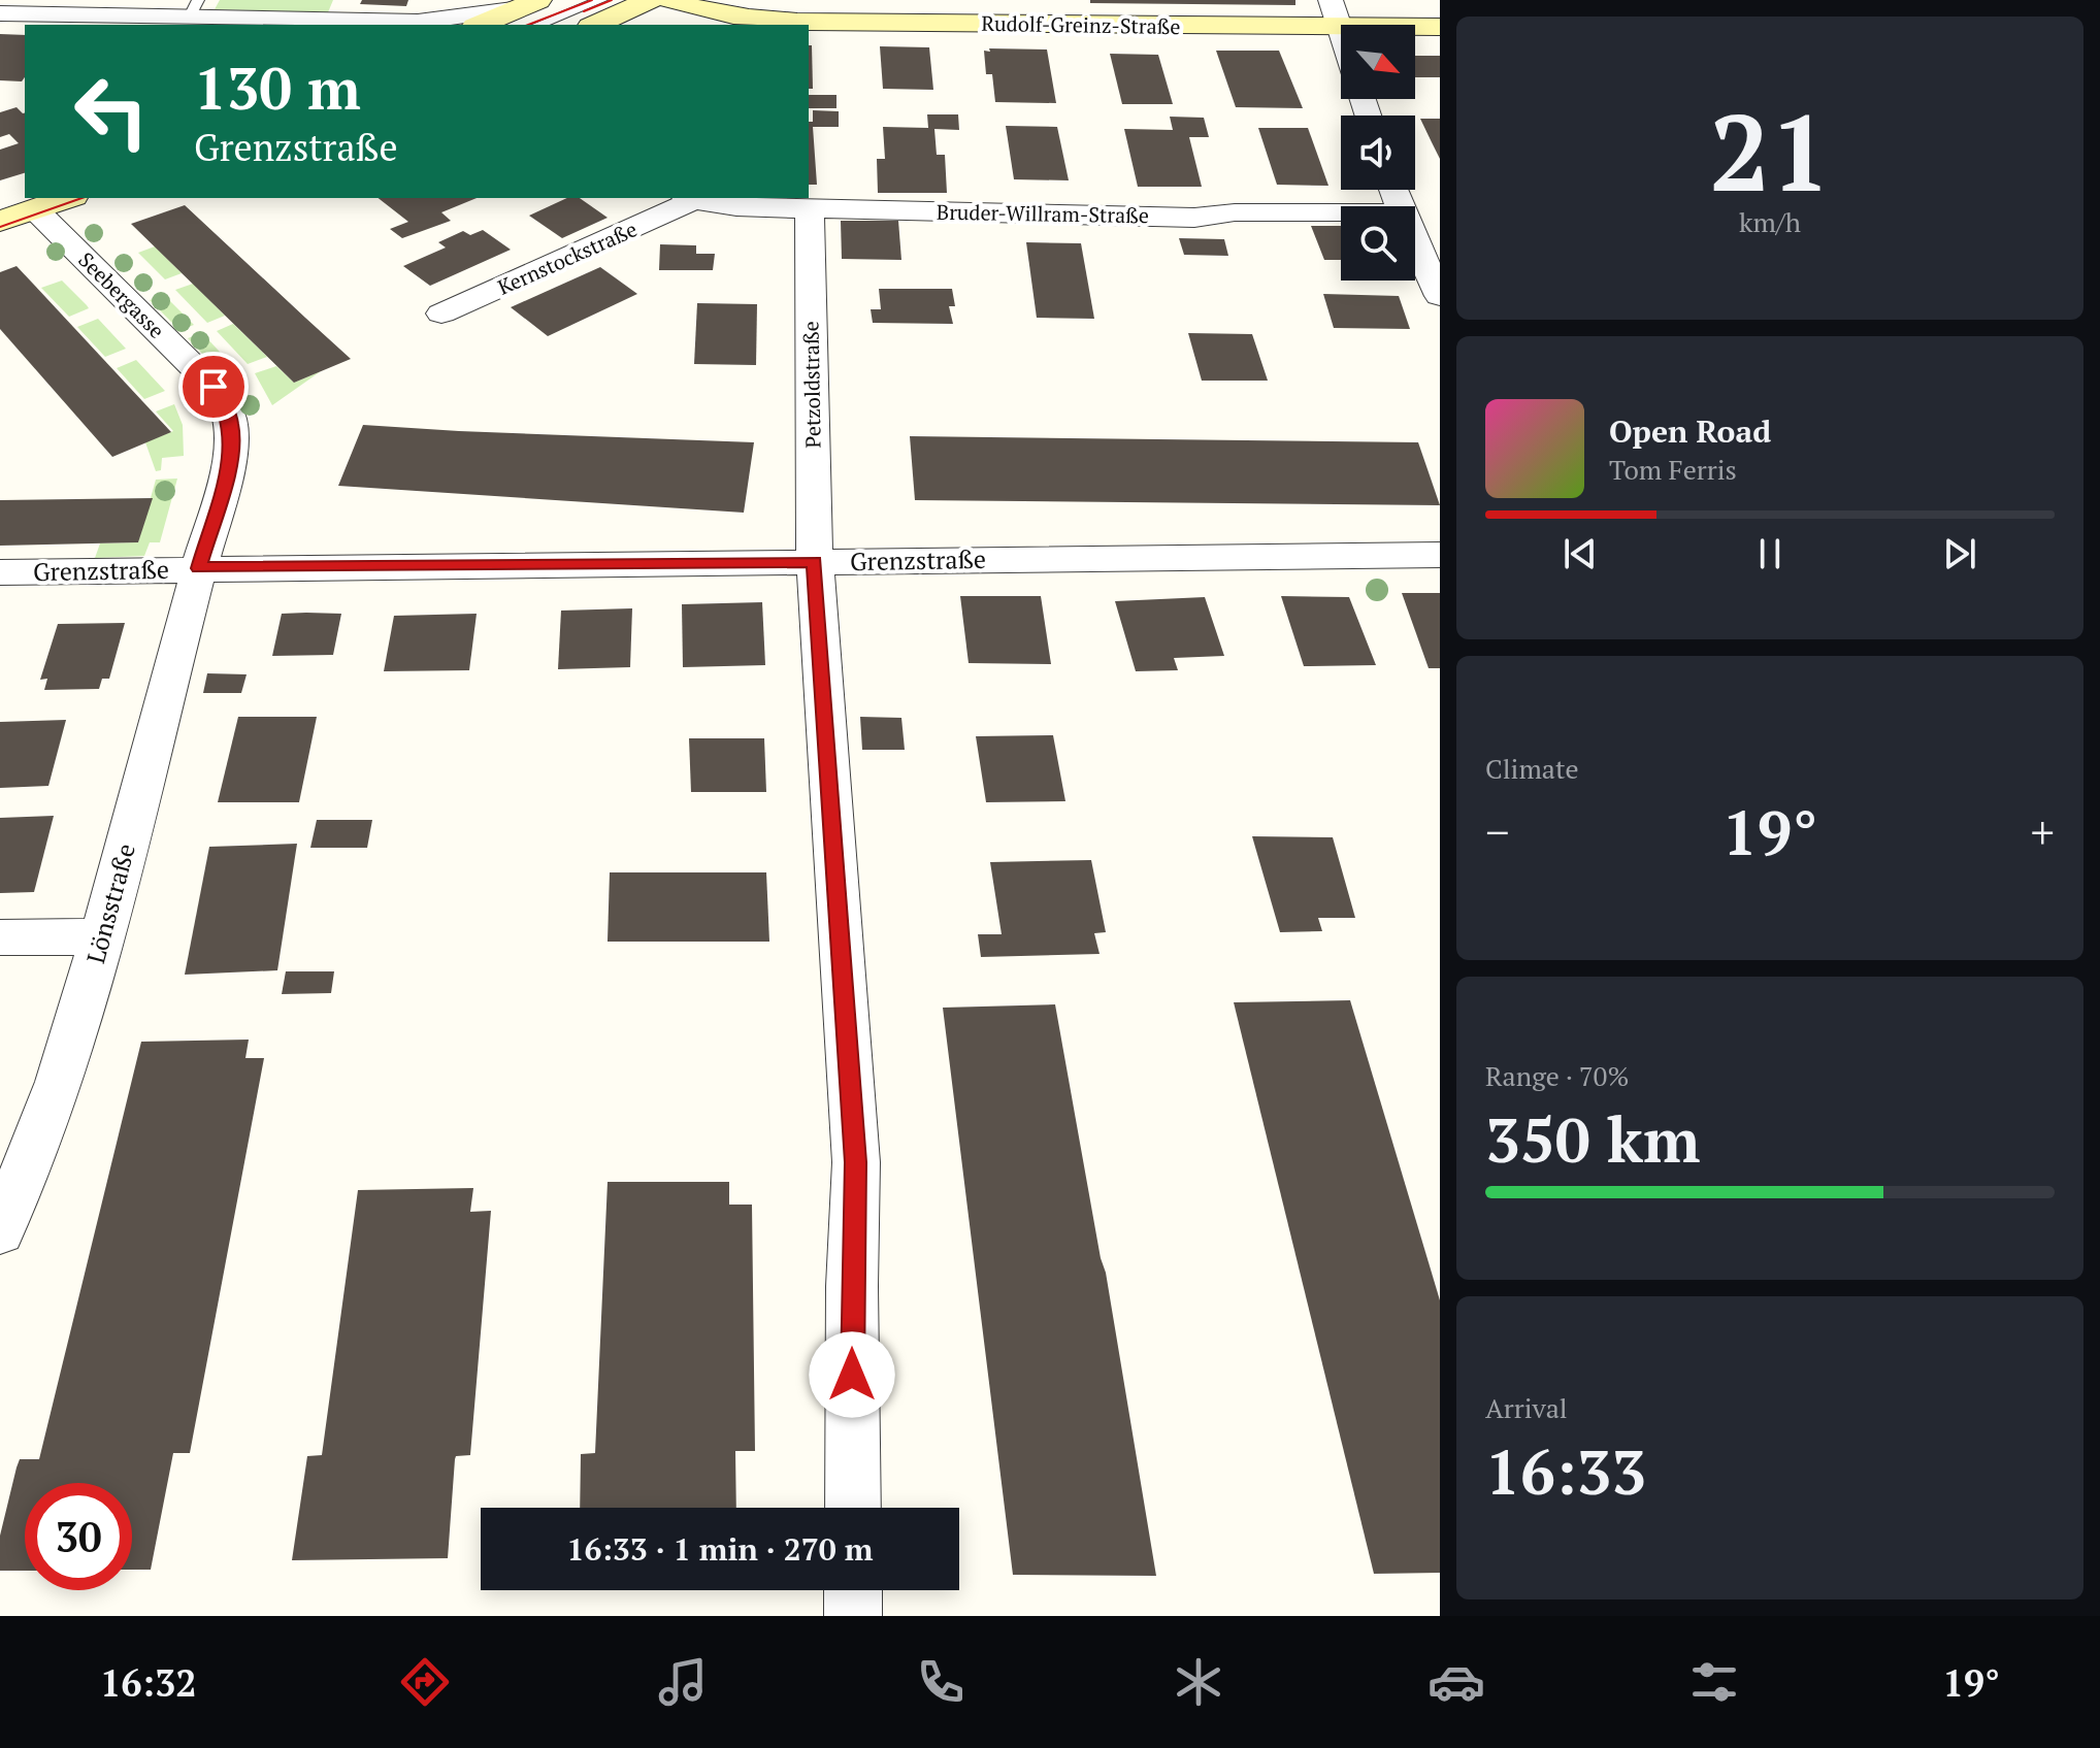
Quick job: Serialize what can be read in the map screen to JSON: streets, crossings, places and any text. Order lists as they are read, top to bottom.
{
  "streets": {
    "street": [
      "Rudolf-Greinz-Straße",
      "Bruder-Willram-Straße",
      "Kernstockstraße",
      "Seebergasse",
      "Petzoldstraße",
      "Grenzstraße",
      "Lönsstraße"
    ]
  },
  "crossings": [
    ["Bruder-Willram-Straße", "Kernstockstraße"],
    ["Bruder-Willram-Straße", "Petzoldstraße"],
    ["Seebergasse", "Grenzstraße"],
    ["Seebergasse", "Lönsstraße"],
    ["Petzoldstraße", "Grenzstraße"],
    ["Grenzstraße", "Lönsstraße"]
  ],
  "north": "bottom right",
  "page": {
    "tile": [
      ["21", "km/h"],
      "Climate",
      ["Range · 70%", "350 km"],
      ["Arrival", "16:33"]
    ],
    "turn": ["130 m", "Grenzstraße"],
    "song": ["Open Road", "Tom Ferris"],
    "heat": ["−", "19°", "+"],
    "limit": "30",
    "trip": "16:33 · 1 min · 270 m",
    "tabs": ["16:32", "19°"]
  }
}
